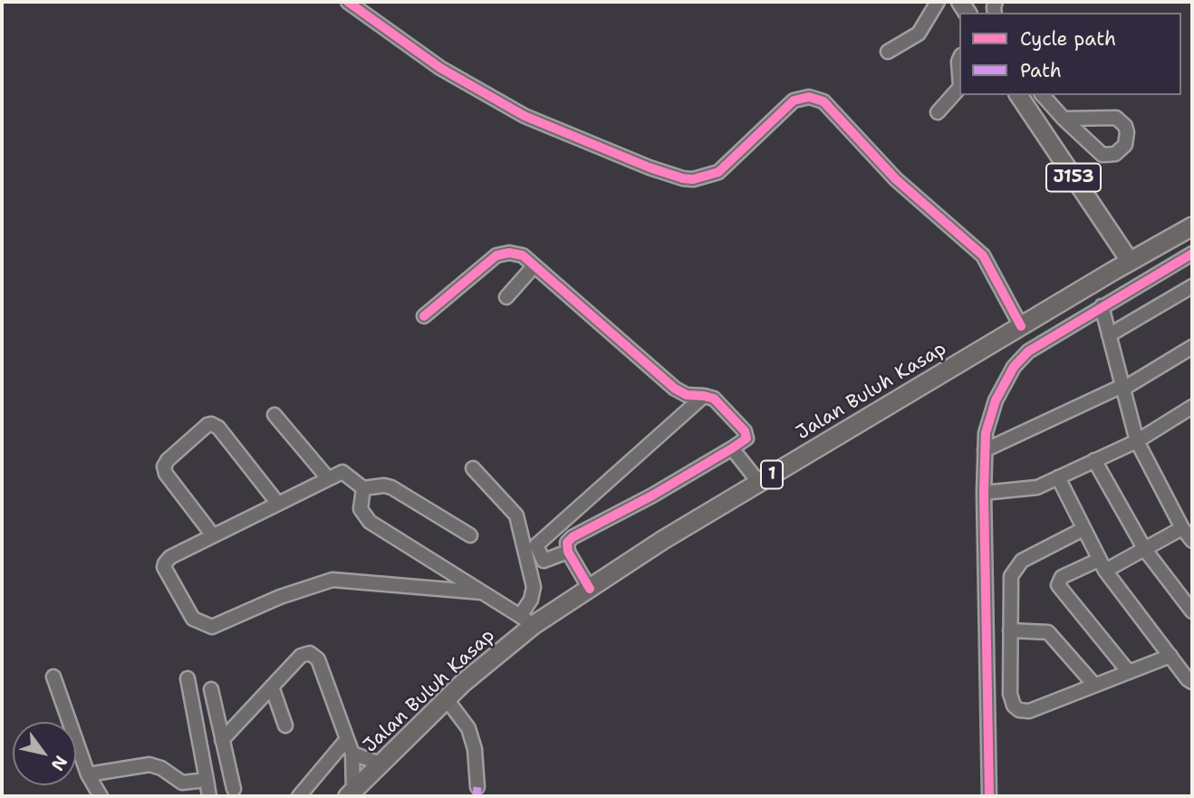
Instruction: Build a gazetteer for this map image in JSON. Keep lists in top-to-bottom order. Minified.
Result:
{"streets":{"highway":["Jalan Buluh Kasap","1"],"main road":["J153"]},"crossings":[["J153","Jalan Buluh Kasap"]],"legend":["Cycle path","Path"],"north":"bottom right"}
